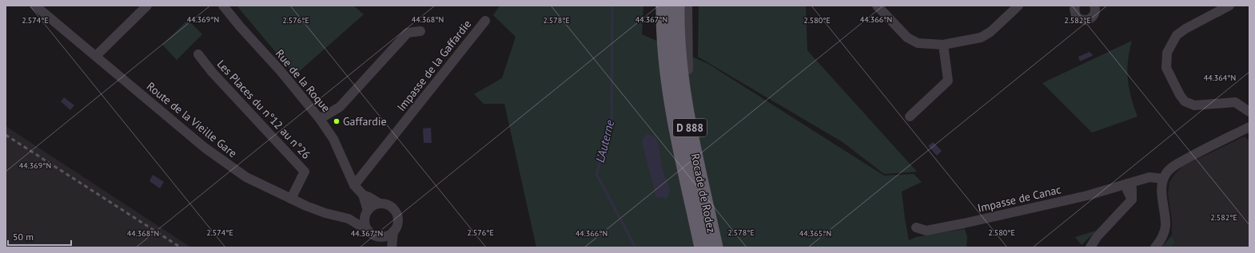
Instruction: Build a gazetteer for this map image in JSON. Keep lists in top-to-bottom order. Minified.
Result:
{"streets":{"highway":["D 888","Rocade de Rodez"],"street":["Impasse de la Gaffardie","Rue de la Roque","Les Places du n°12 au n°26","Route de la Vieille Gare","Impasse de Canac"]},"crossings":[["Impasse de la Gaffardie","Rue de la Roque"],["Rue de la Roque","Route de la Vieille Gare"],["Les Places du n°12 au n°26","Route de la Vieille Gare"]],"water":["L'Auterne"],"places":["Gaffardie"],"scale_bar":"50 m","coordinates":["44.369°N","44.368°N","44.367°N","44.366°N","2.582°E","2.574°E","2.576°E","2.578°E","2.580°E","44.364°N","44.365°N"]}
